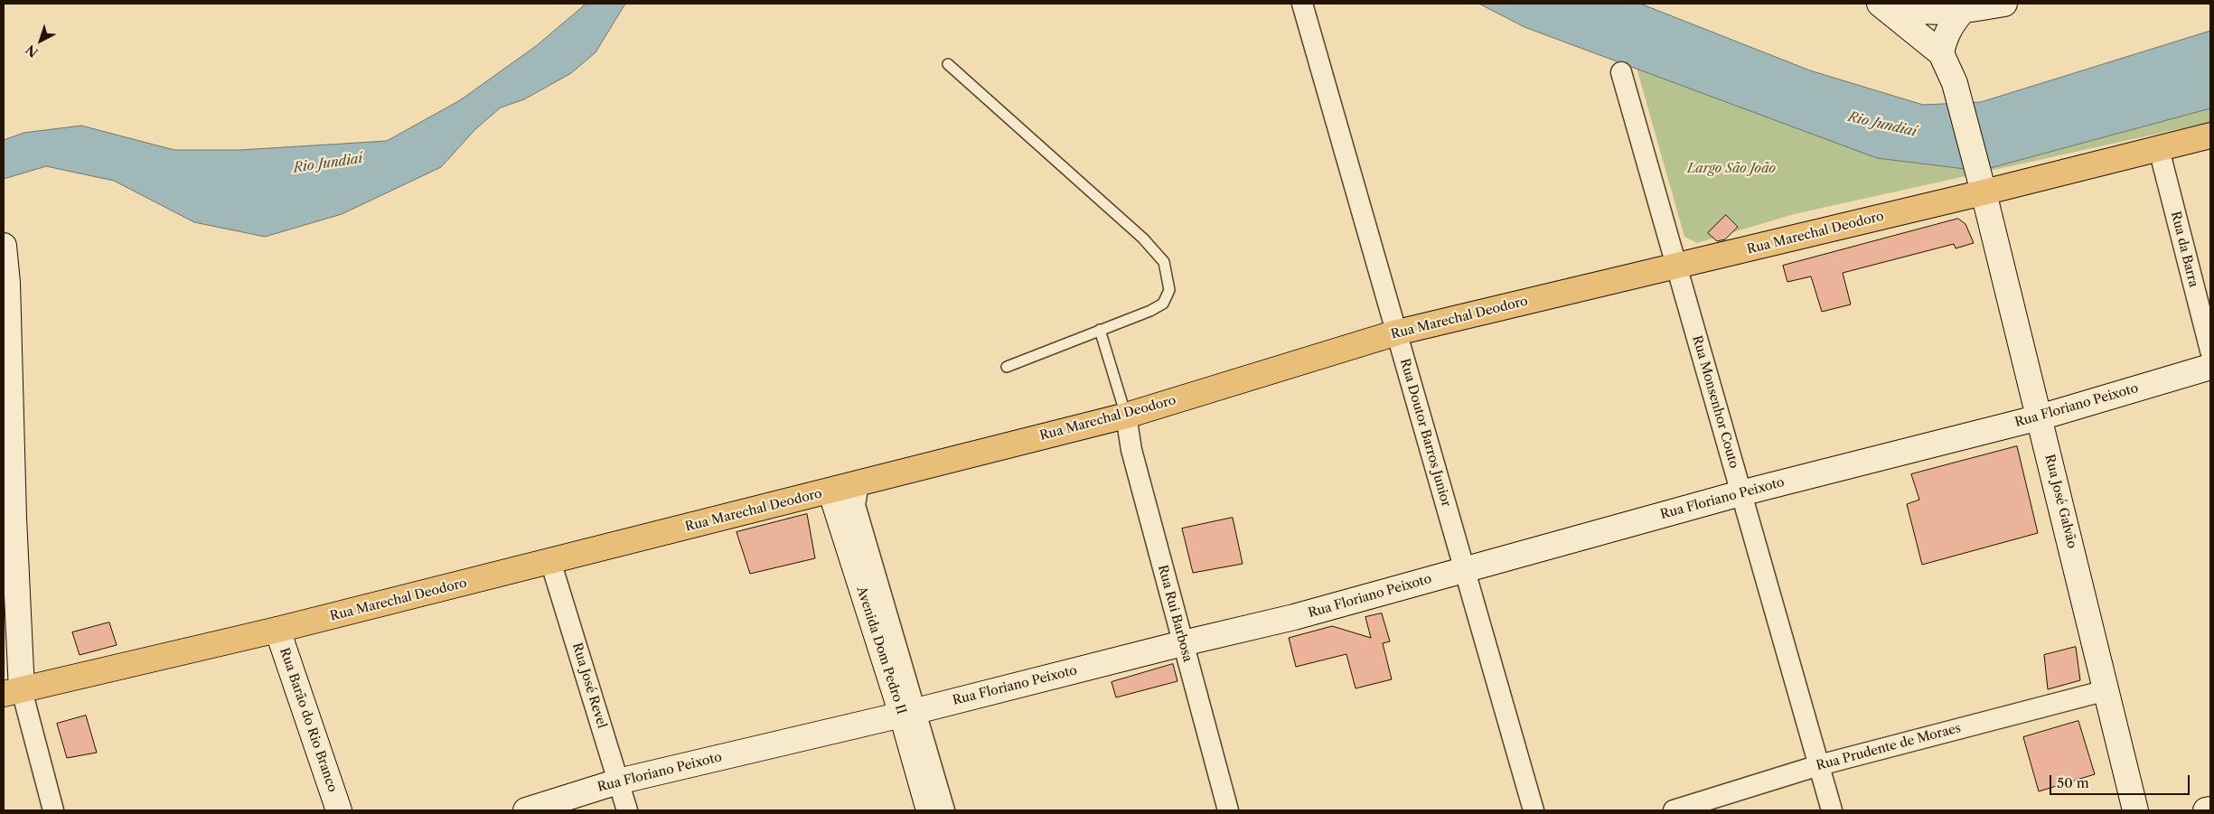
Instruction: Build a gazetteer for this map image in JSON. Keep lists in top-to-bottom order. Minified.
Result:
{"streets":{"main road":["Rua Marechal Deodoro","Rua Floriano Peixoto","Rua José Galvão","Avenida Dom Pedro II","Rua Barão do Rio Branco"],"street":["Rua da Barra","Rua Monsenhor Couto","Rua Doutor Barros Junior","Rua Rui Barbosa","Rua José Revel","Rua Prudente de Moraes"]},"crossings":[["Rua Marechal Deodoro","Rua da Barra"],["Rua Marechal Deodoro","Rua Monsenhor Couto"],["Rua Marechal Deodoro","Rua Doutor Barros Junior"],["Rua Marechal Deodoro","Rua José Galvão"],["Rua Marechal Deodoro","Rua Rui Barbosa"],["Rua Marechal Deodoro","Avenida Dom Pedro II"],["Rua Marechal Deodoro","Rua José Revel"],["Rua Marechal Deodoro","Rua Barão do Rio Branco"],["Rua Monsenhor Couto","Rua Floriano Peixoto"],["Rua Monsenhor Couto","Rua Prudente de Moraes"],["Rua Floriano Peixoto","Rua Doutor Barros Junior"],["Rua Floriano Peixoto","Rua José Galvão"],["Rua Floriano Peixoto","Rua Rui Barbosa"],["Rua Floriano Peixoto","Avenida Dom Pedro II"],["Rua Floriano Peixoto","Rua José Revel"],["Rua José Galvão","Rua Prudente de Moraes"]],"water":["Rio Jundiaí"],"parks":["Largo São João"],"scale_bar":"50 m","north":"bottom left"}
